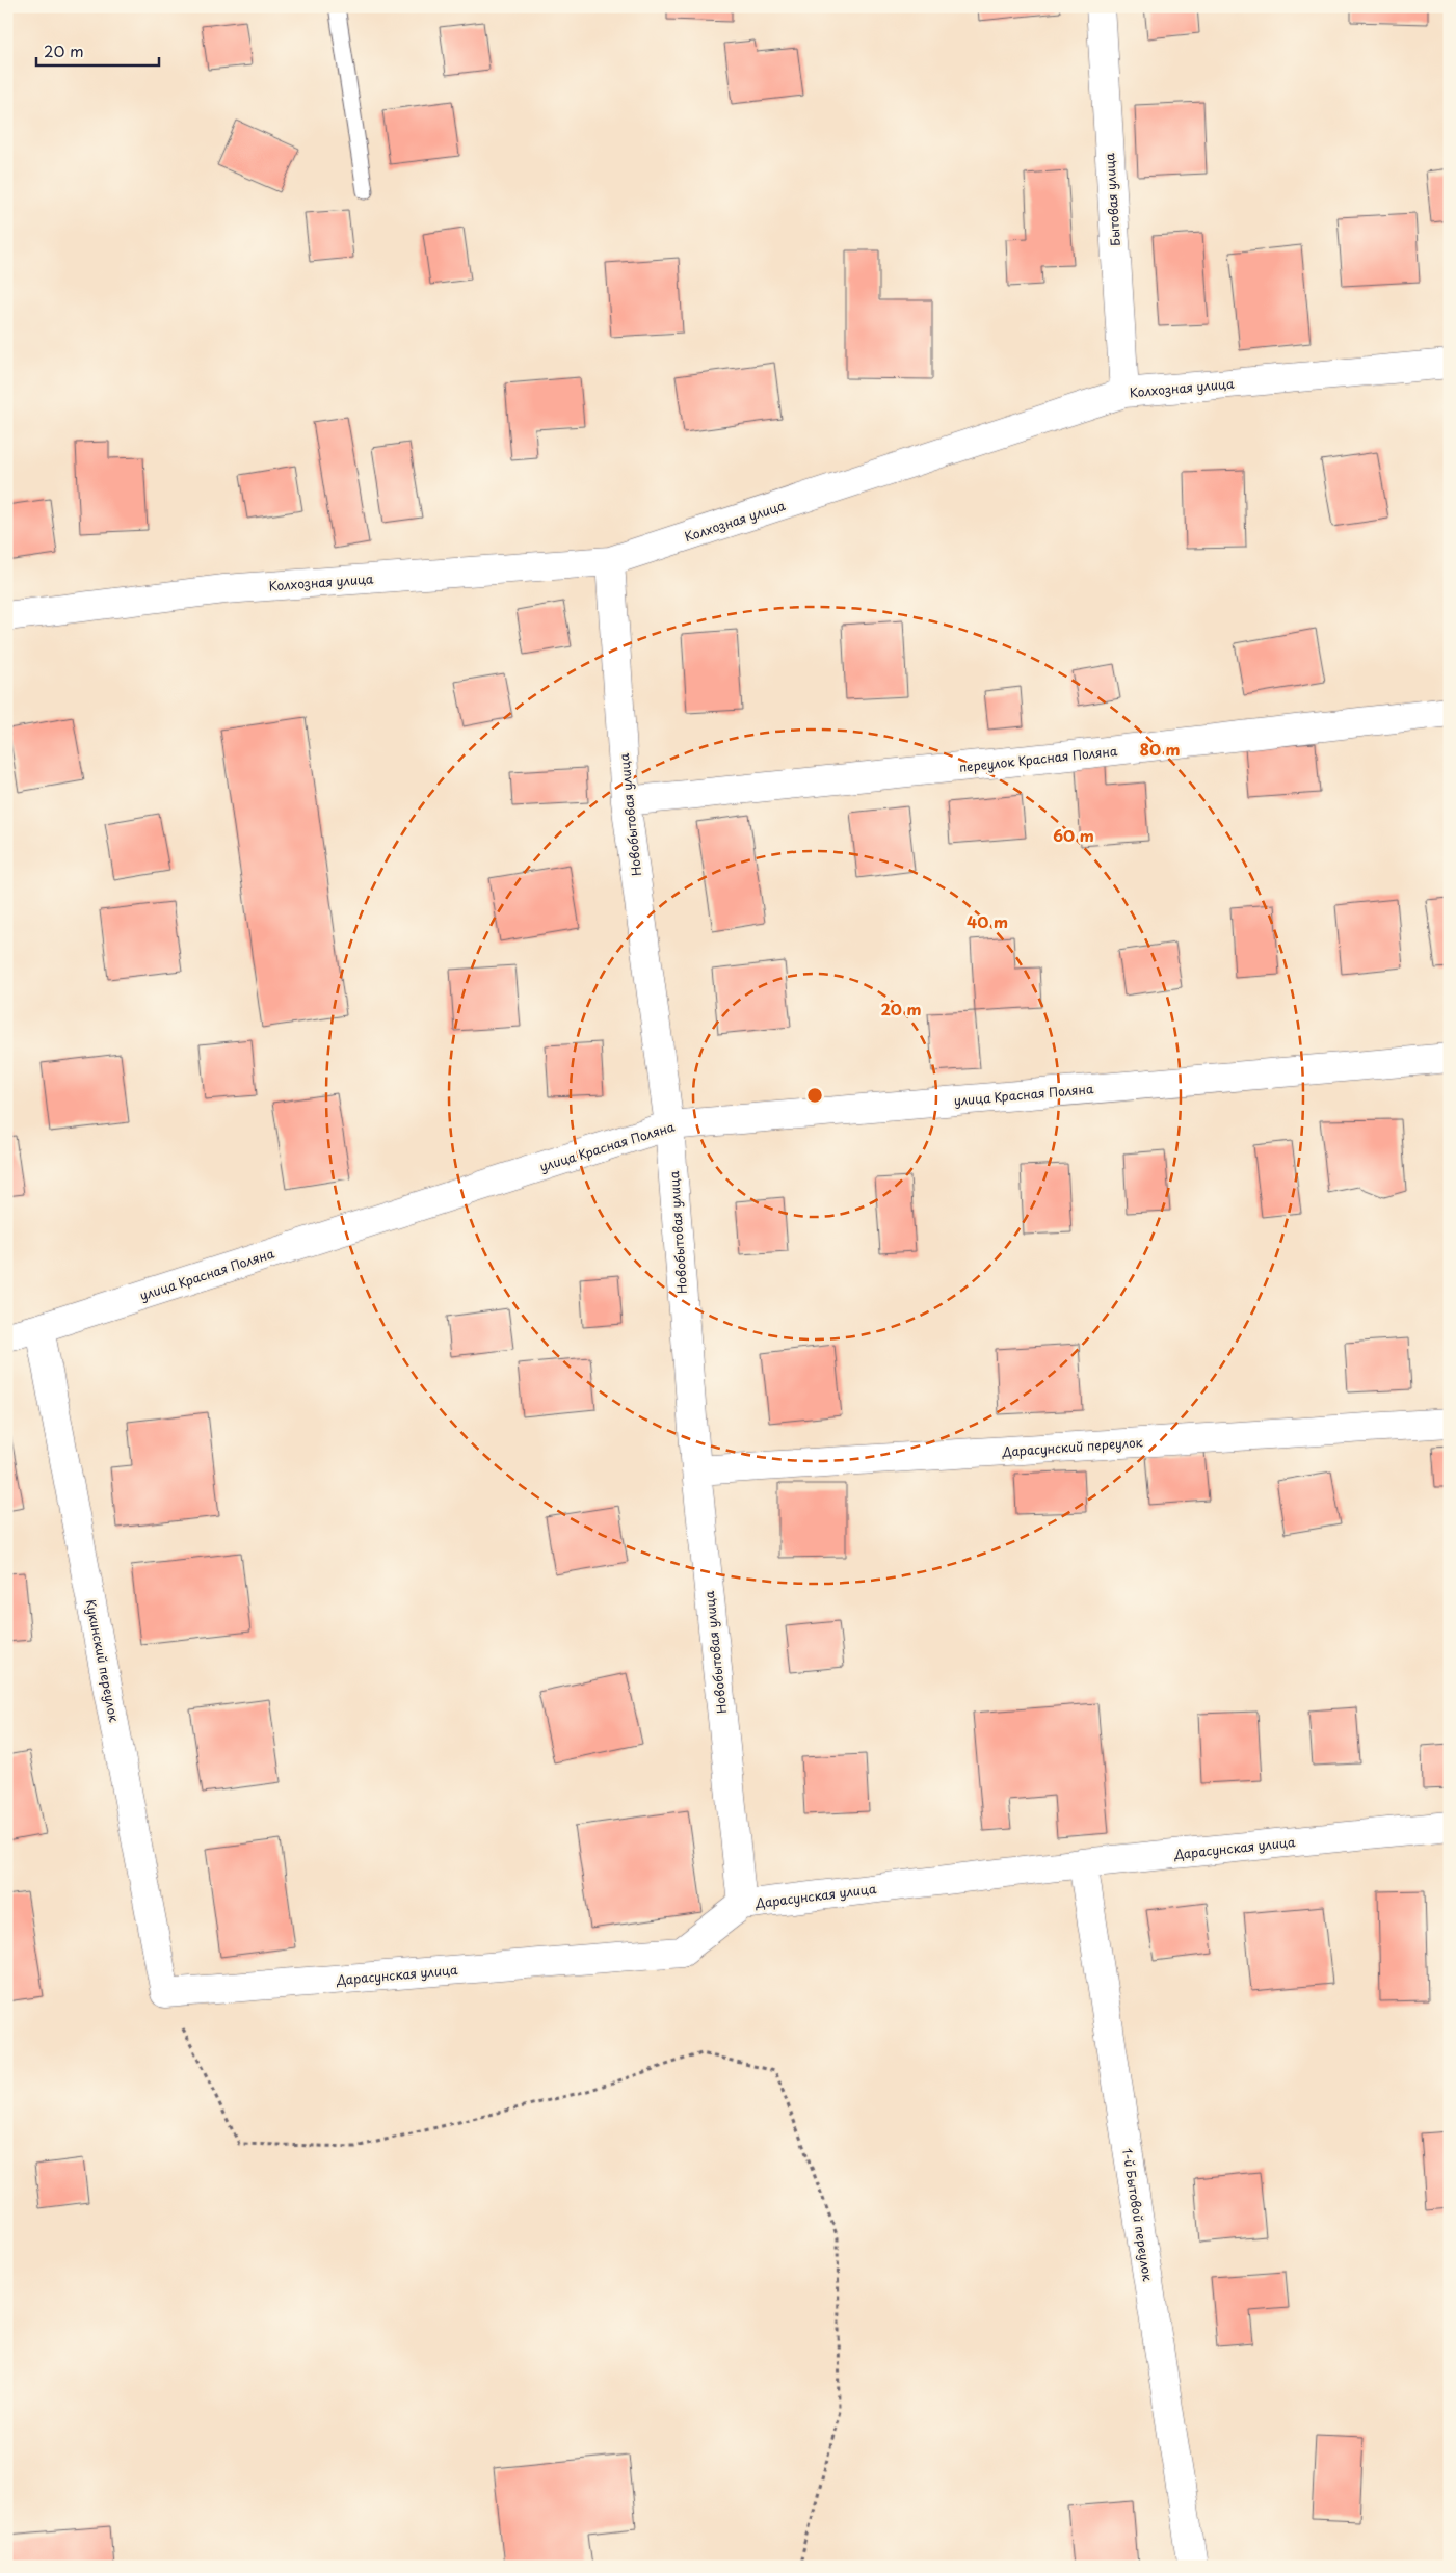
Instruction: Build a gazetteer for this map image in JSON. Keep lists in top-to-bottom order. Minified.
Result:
{"streets":{"street":["Бытовая улица","Колхозная улица","переулок Красная Поляна","Новобытовая улица","улица Красная Поляна","Дарасунский переулок","Кукинский переулок","Дарасунская улица","1-й Бытовой переулок"]},"crossings":[["Бытовая улица","Колхозная улица"],["Колхозная улица","Новобытовая улица"],["переулок Красная Поляна","Новобытовая улица"],["Новобытовая улица","улица Красная Поляна"],["Новобытовая улица","Дарасунский переулок"],["Новобытовая улица","Дарасунская улица"],["улица Красная Поляна","Кукинский переулок"],["Кукинский переулок","Дарасунская улица"],["Дарасунская улица","1-й Бытовой переулок"]],"scale_bar":"20 m","rings":["80 m","60 m","40 m","20 m"]}
